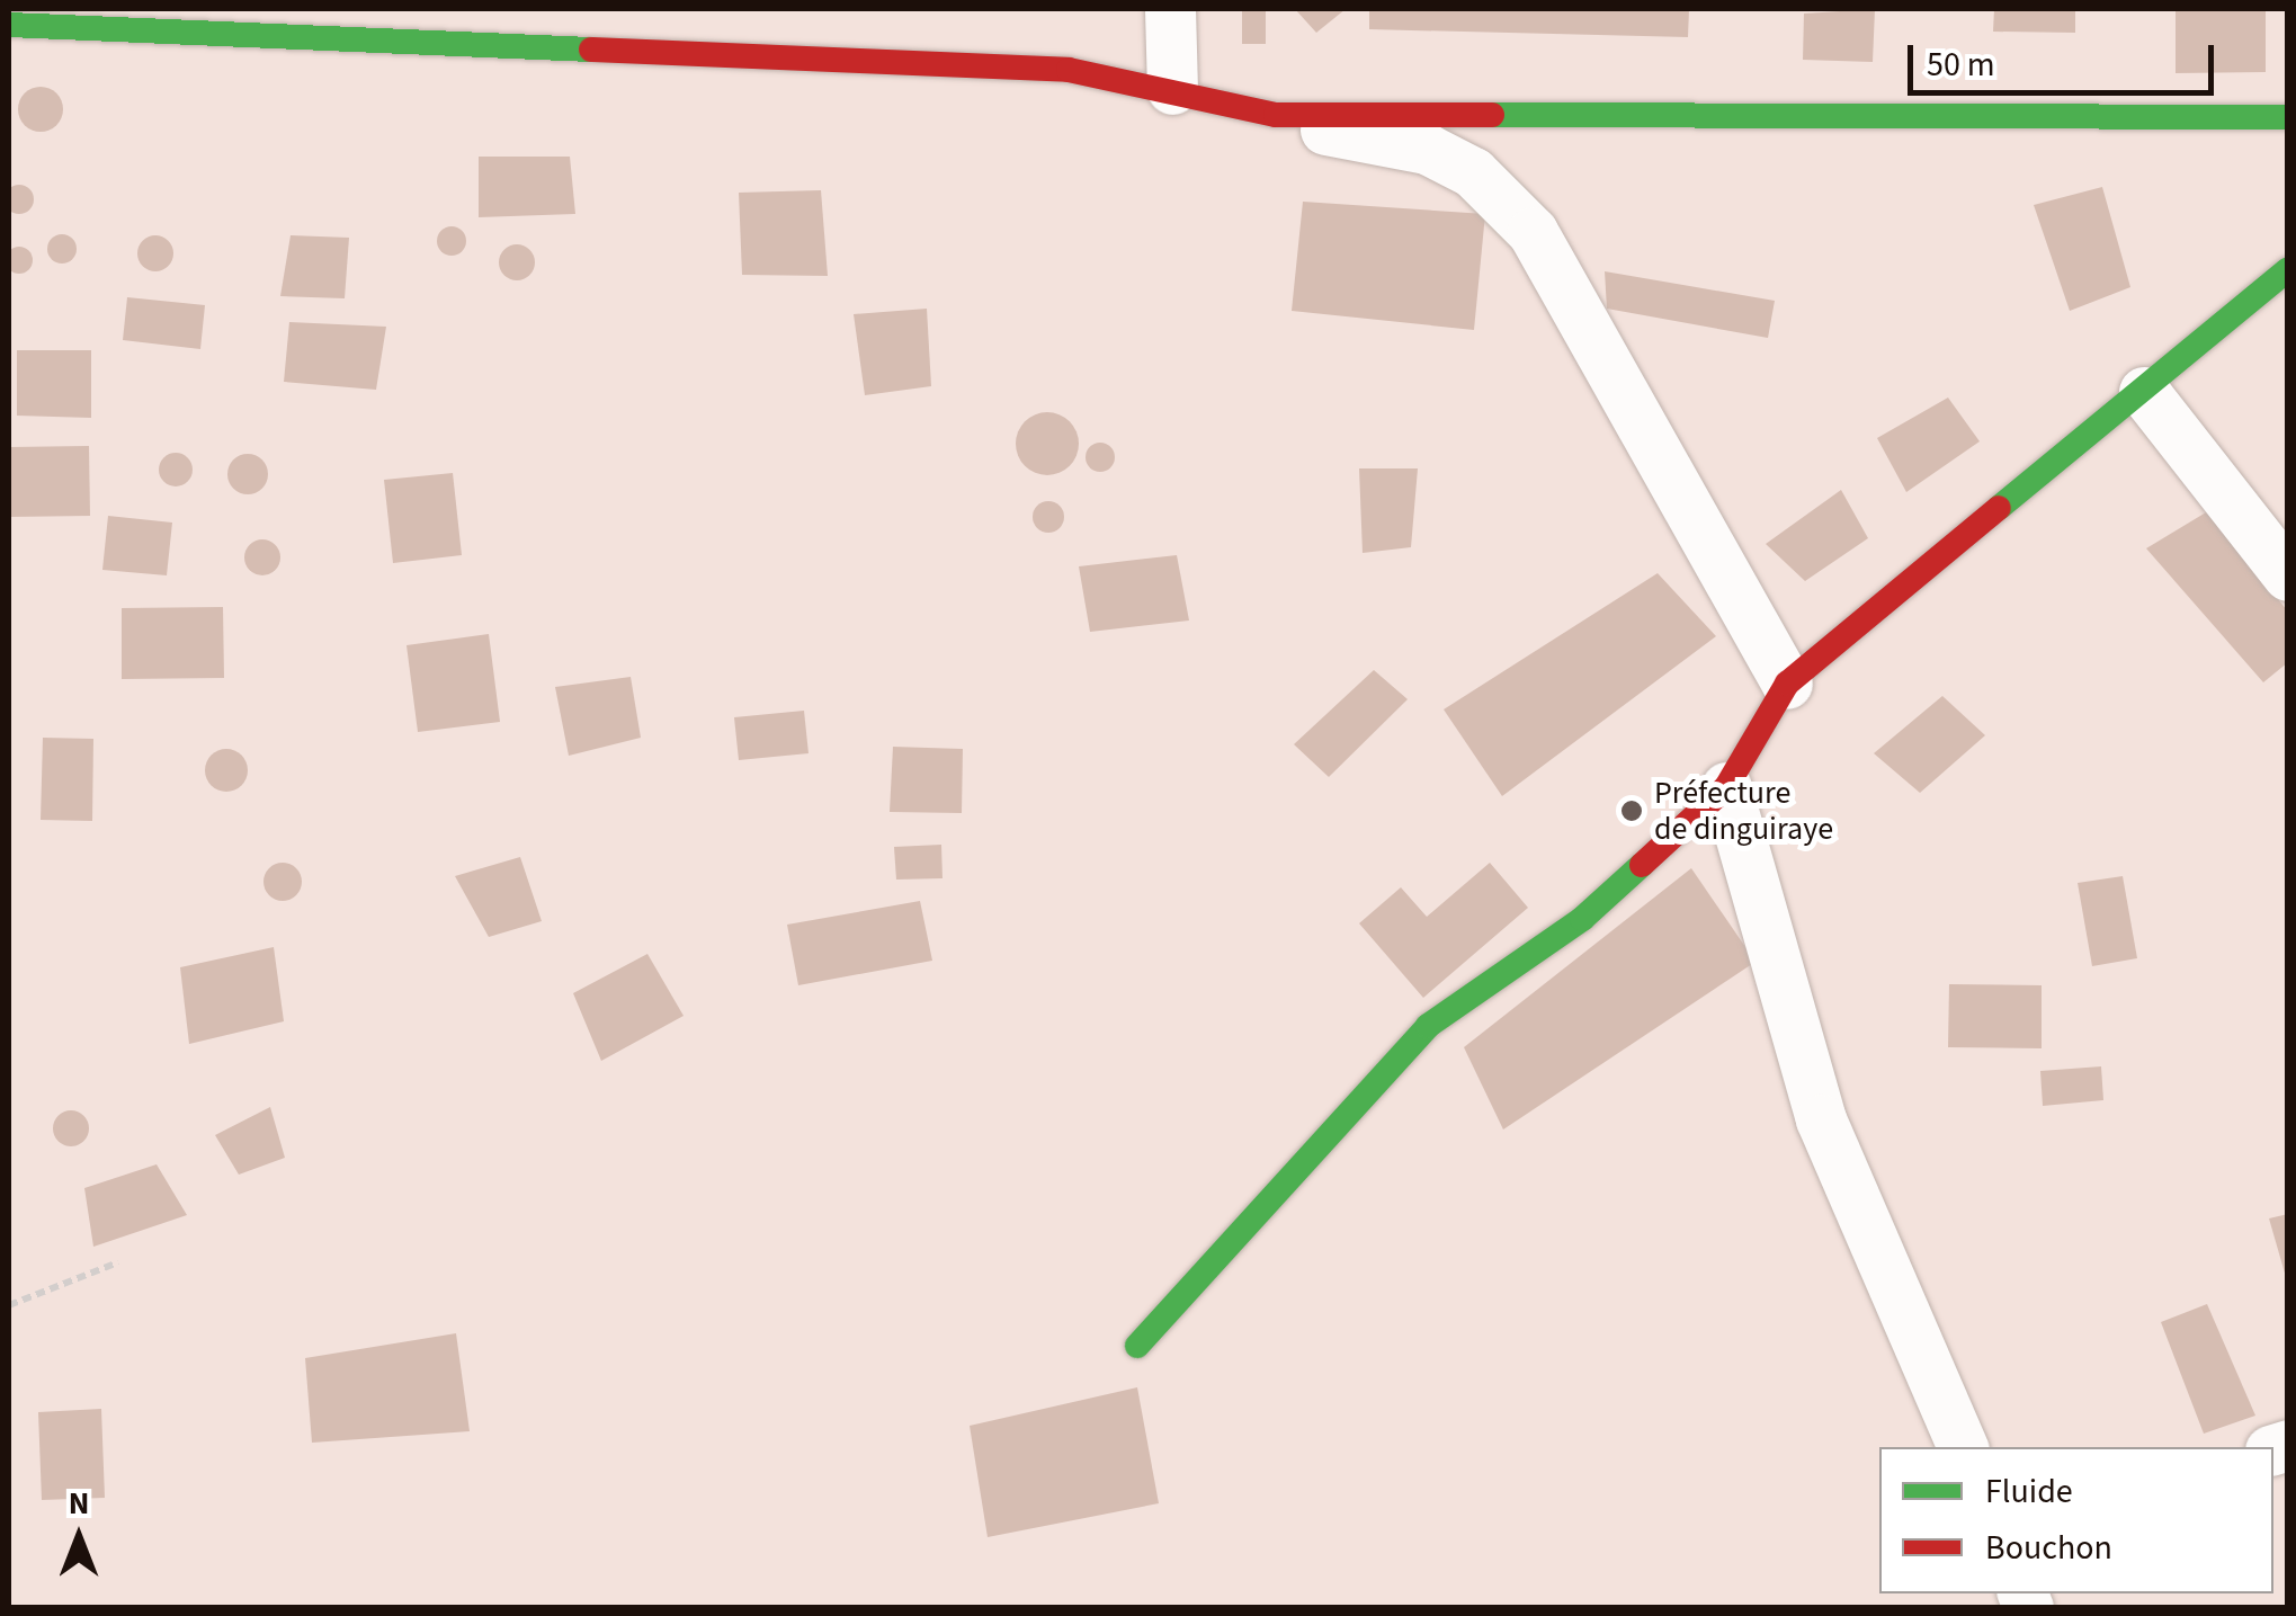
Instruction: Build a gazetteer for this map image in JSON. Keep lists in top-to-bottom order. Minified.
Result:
{"places":["Préfecture de dinguiraye"],"legend":["Fluide","Bouchon"],"scale_bar":"50 m","north":"top"}
